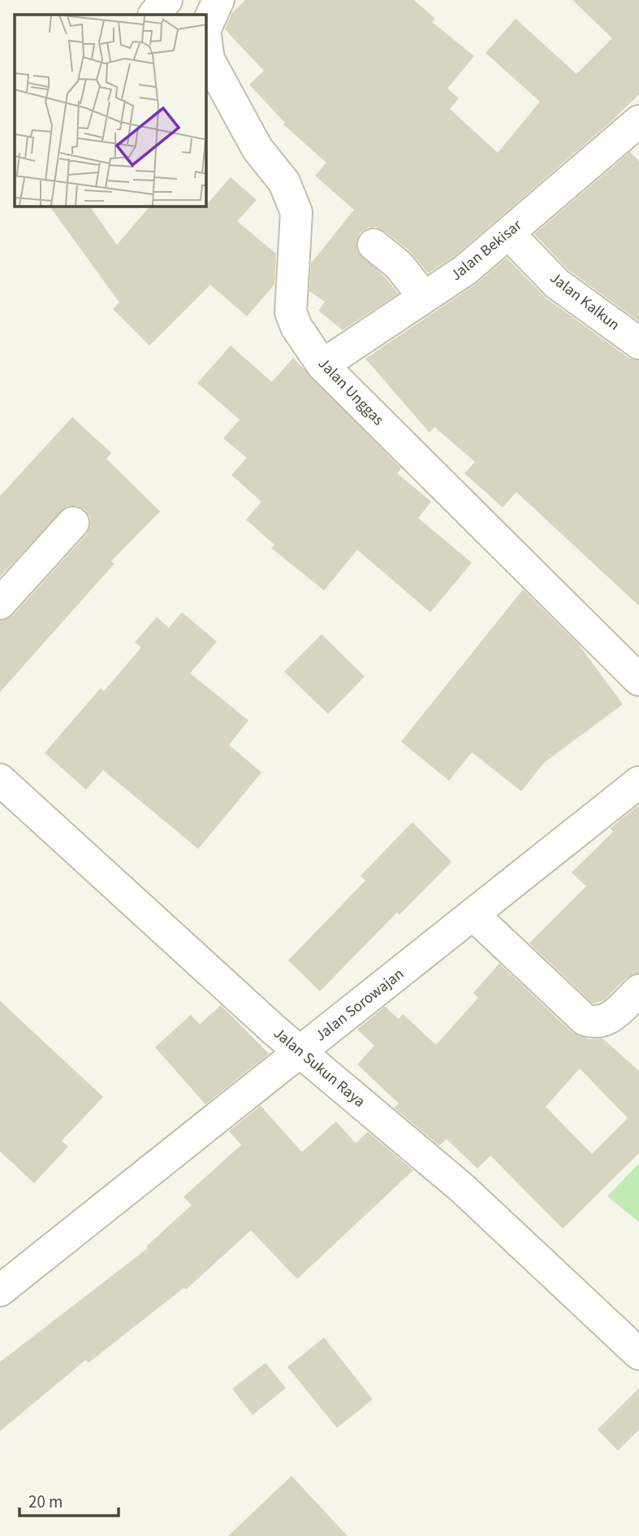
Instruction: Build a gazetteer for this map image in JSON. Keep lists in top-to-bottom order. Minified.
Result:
{"streets":{"street":["Jalan Bekisar","Jalan Kalkun","Jalan Unggas","Jalan Sorowajan","Jalan Sukun Raya"]},"crossings":[["Jalan Bekisar","Jalan Kalkun"],["Jalan Bekisar","Jalan Unggas"],["Jalan Sorowajan","Jalan Sukun Raya"]],"scale_bar":"20 m"}
